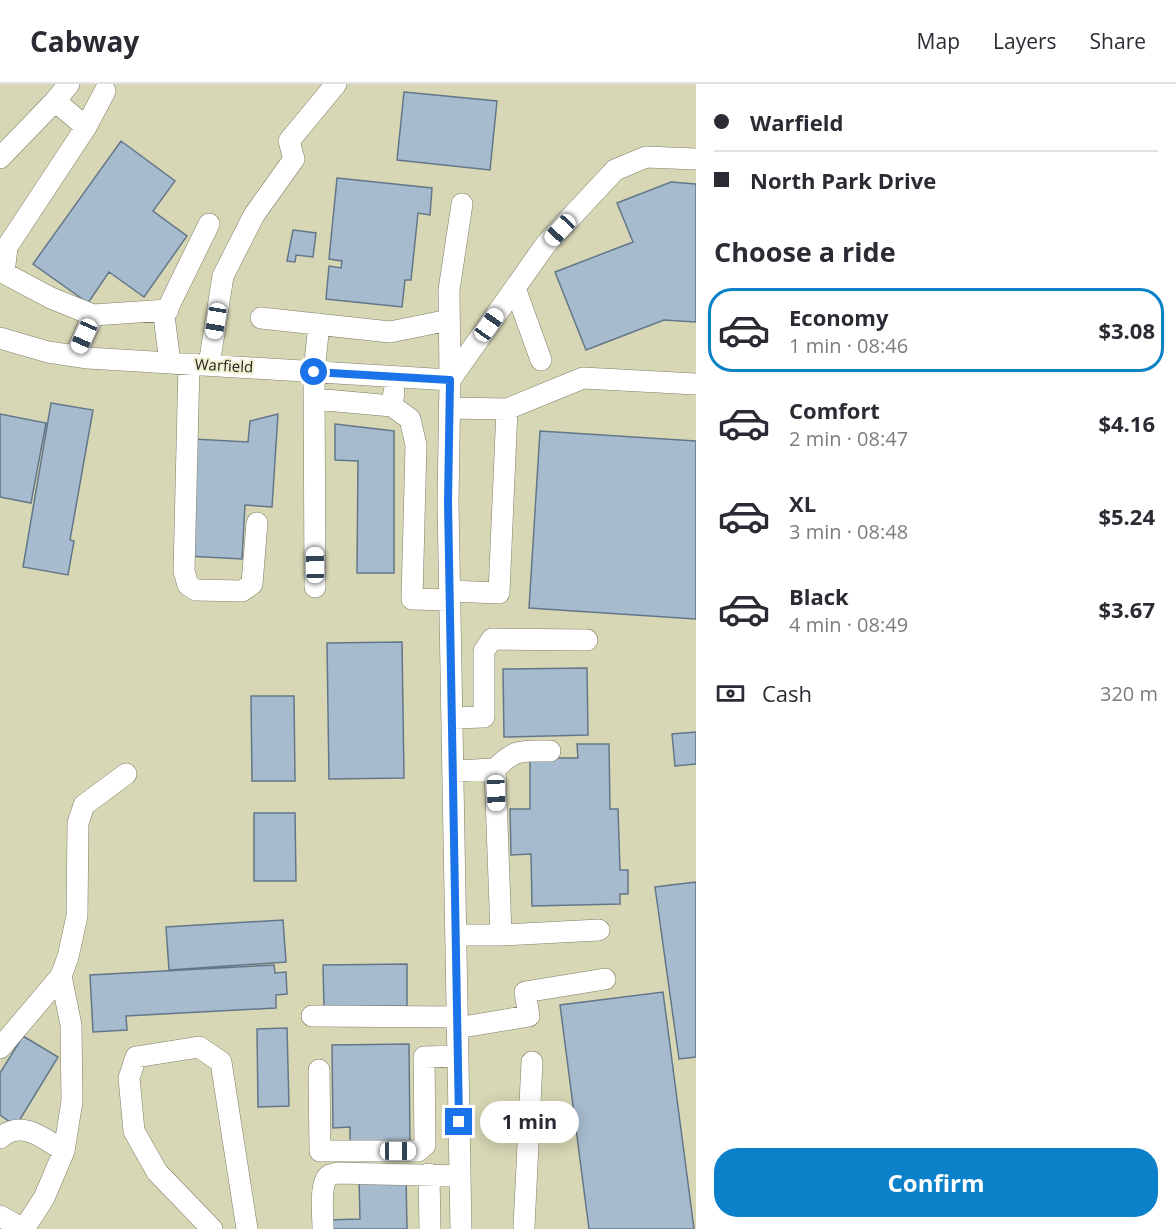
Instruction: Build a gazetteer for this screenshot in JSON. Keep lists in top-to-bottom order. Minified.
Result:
{"streets":{"street":["Warfield"]},"page":{"header":"Cabway","nav":["Map","Layers","Share"],"banner":["Warfield","North Park Drive"],"heading":"Choose a ride","list":[{"name":"Economy","note":"1 min · 08:46","value":"$3.08"},{"name":"Comfort","note":"2 min · 08:47","value":"$4.16"},{"name":"XL","note":"3 min · 08:48","value":"$5.24"},{"name":"Black","note":"4 min · 08:49","value":"$3.67"}],"pay":["Cash","320 m"],"bubble":"1 min","buttons":"Confirm"}}
